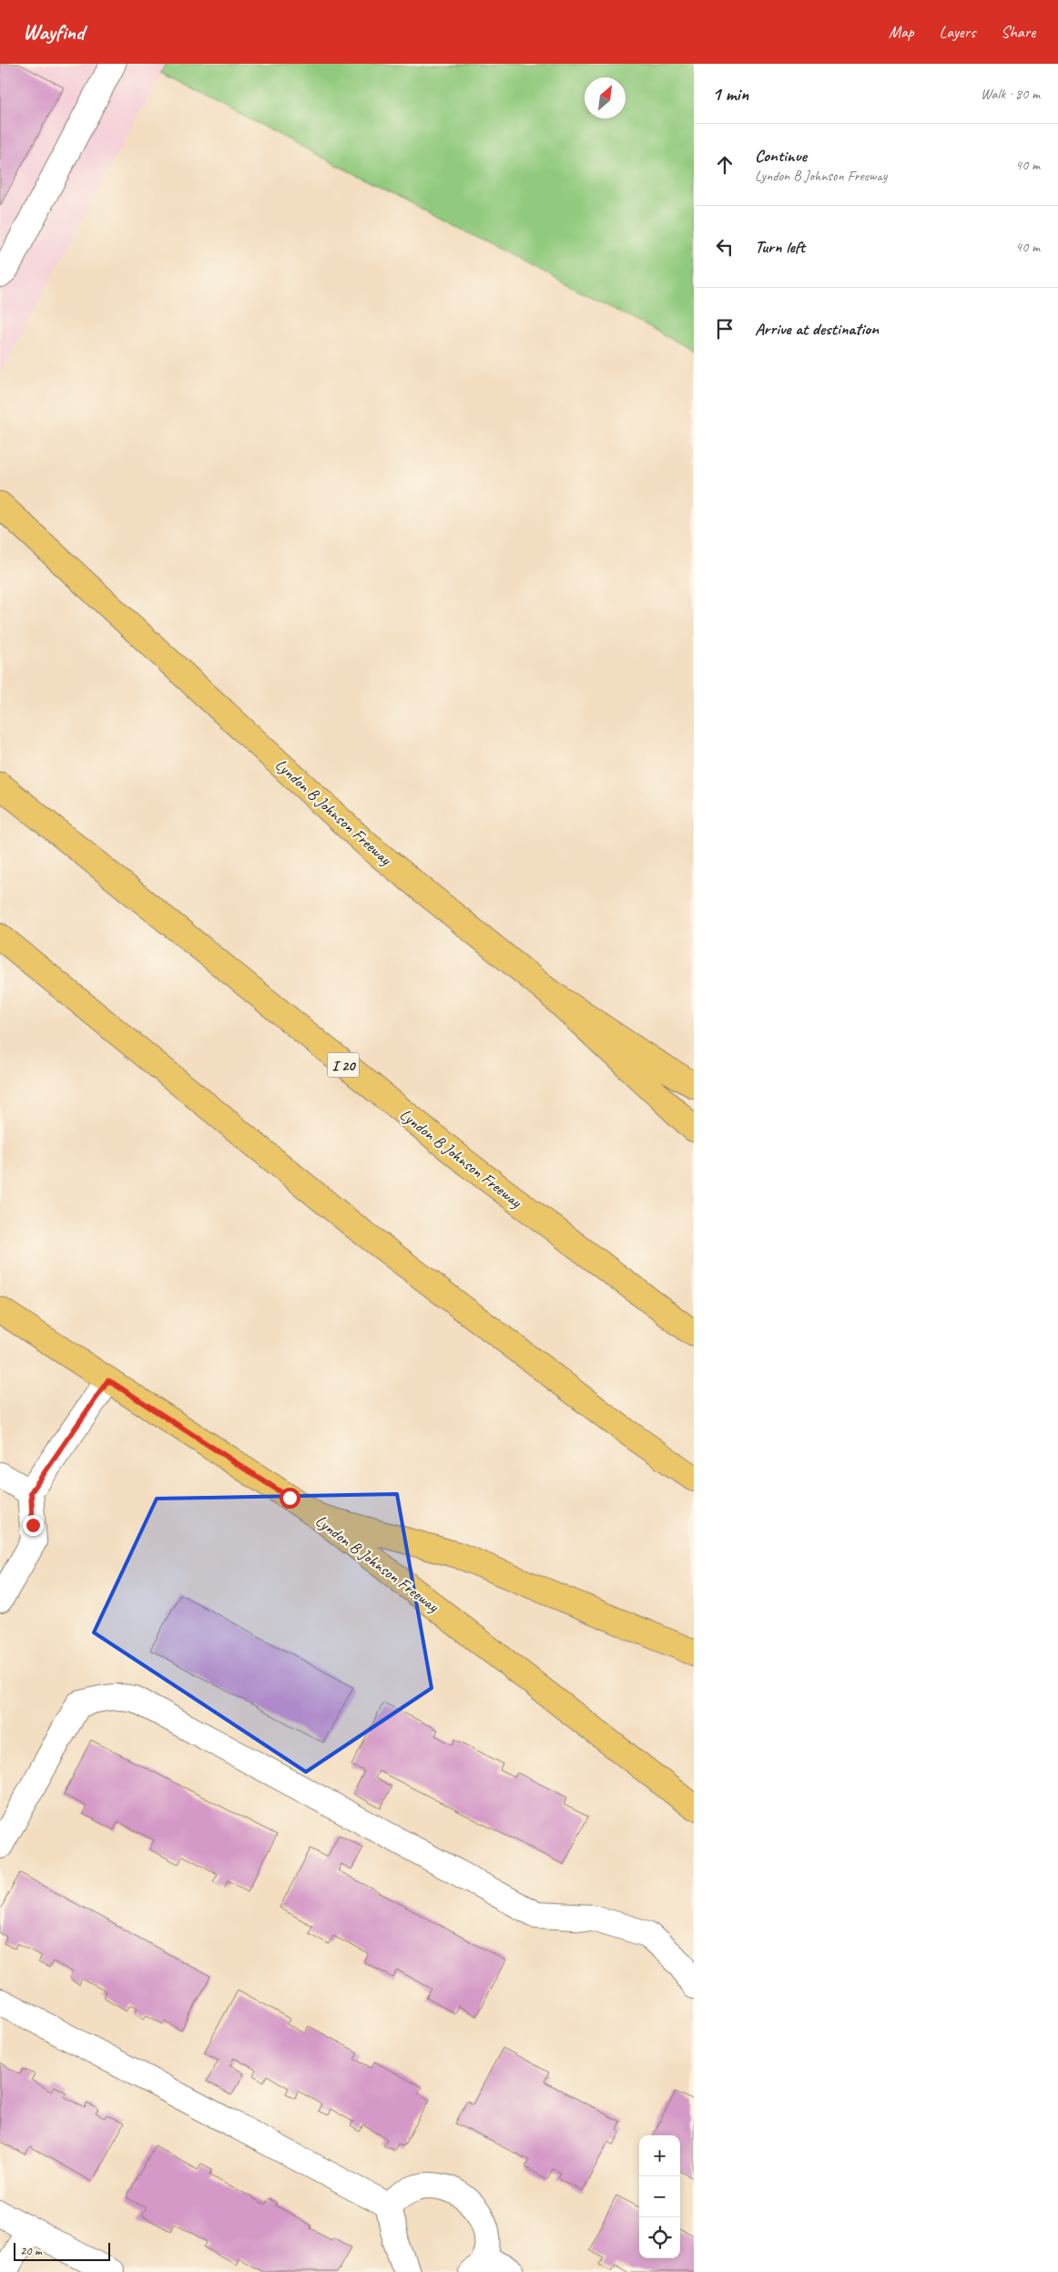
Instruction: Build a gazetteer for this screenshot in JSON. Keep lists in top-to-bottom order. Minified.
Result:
{"streets":{"main road":["Lyndon B Johnson Freeway","I 20"]},"scale_bar":"20 m","north":"top right","page":{"header":"Wayfind","nav":["Map","Layers","Share"],"heading":["1 min","Walk · 80 m"],"list":[["Continue","Lyndon B Johnson Freeway","40 m"],["Turn left","40 m"],"Arrive at destination"],"map_buttons":["+","−"],"scale":"20 m"}}
